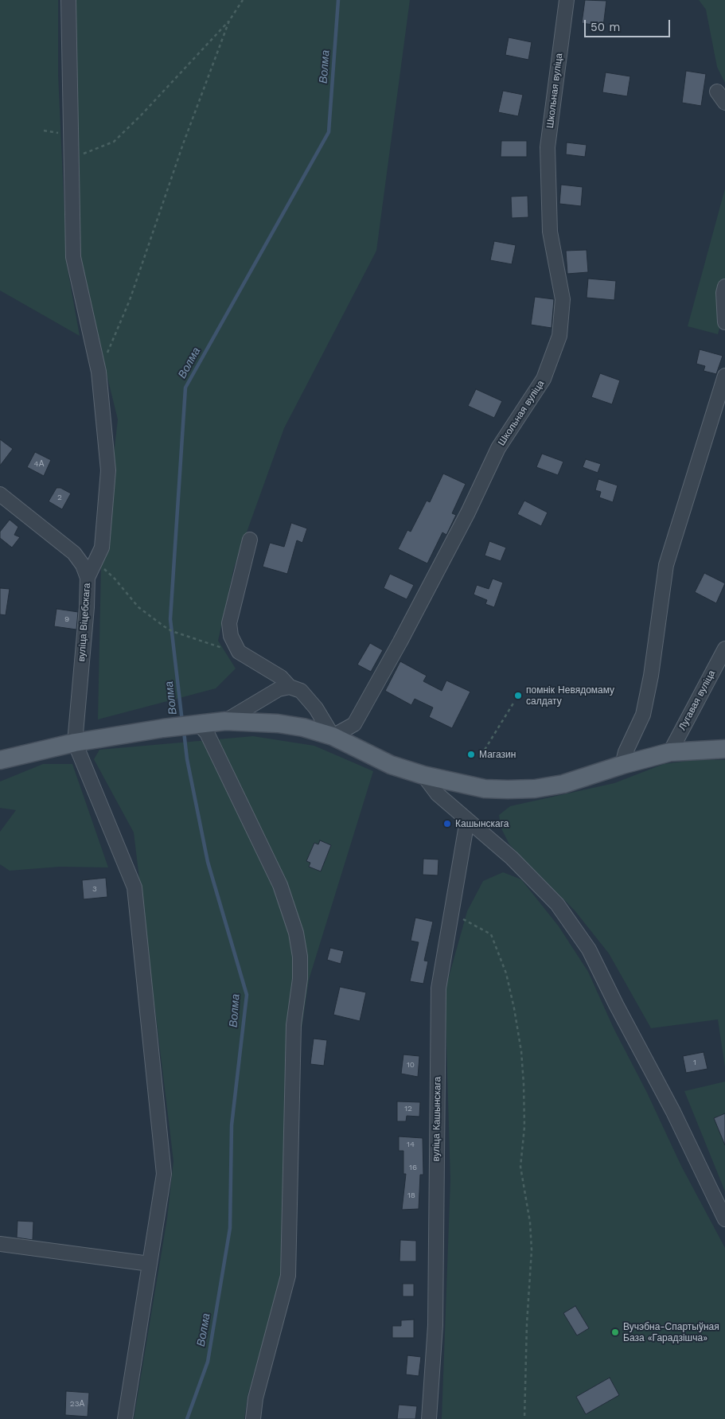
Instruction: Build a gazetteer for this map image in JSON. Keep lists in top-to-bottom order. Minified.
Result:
{"streets":{"street":["Школьная вуліца","вуліца Віцебскага","Лугавая вуліца","вуліца Кашынскага"]},"water":["Волма"],"places":["помнік Невядомаму салдату","Магазин","Кашынскага","Вучэбна-Спартыўная База «Гарадзішча»"],"house_numbers":["4А","2","9","3","1","10","12","14","16","18","23А"],"scale_bar":"50 m"}
